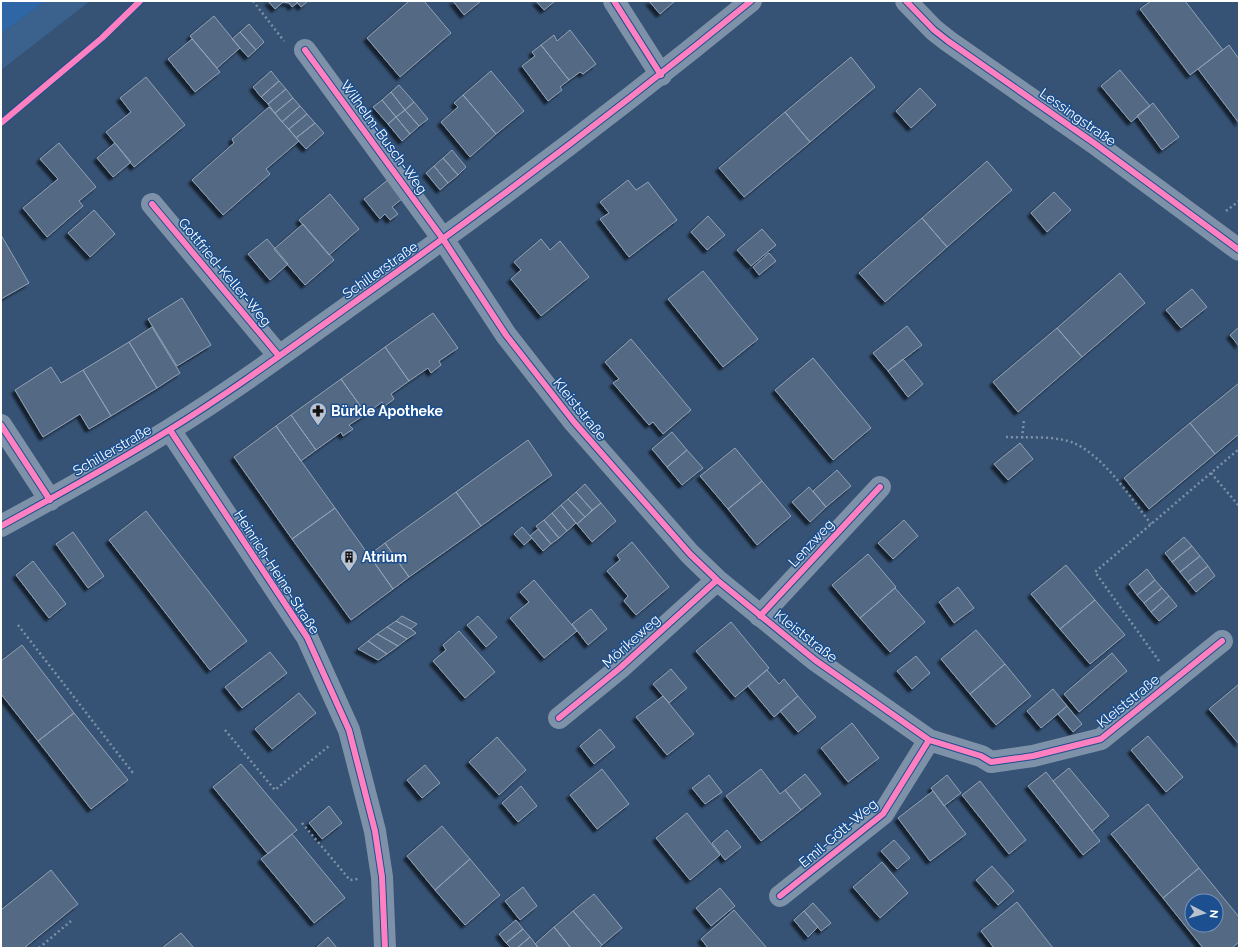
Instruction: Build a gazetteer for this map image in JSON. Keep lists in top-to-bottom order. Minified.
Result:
{"streets":{"street":["Lessingstraße","Wilhelm-Busch-Weg","Schillerstraße","Gottfried-Keller-Weg","Kleiststraße","Lenzweg","Heinrich-Heine-Straße","Mörikeweg","Emil-Gött-Weg"]},"crossings":[["Wilhelm-Busch-Weg","Schillerstraße"],["Wilhelm-Busch-Weg","Kleiststraße"],["Schillerstraße","Gottfried-Keller-Weg"],["Schillerstraße","Kleiststraße"],["Schillerstraße","Heinrich-Heine-Straße"],["Kleiststraße","Lenzweg"],["Kleiststraße","Mörikeweg"],["Kleiststraße","Emil-Gött-Weg"]],"places":{"pharmacy":["Bürkle Apotheke"],"building":["Atrium"]},"north":"right"}
